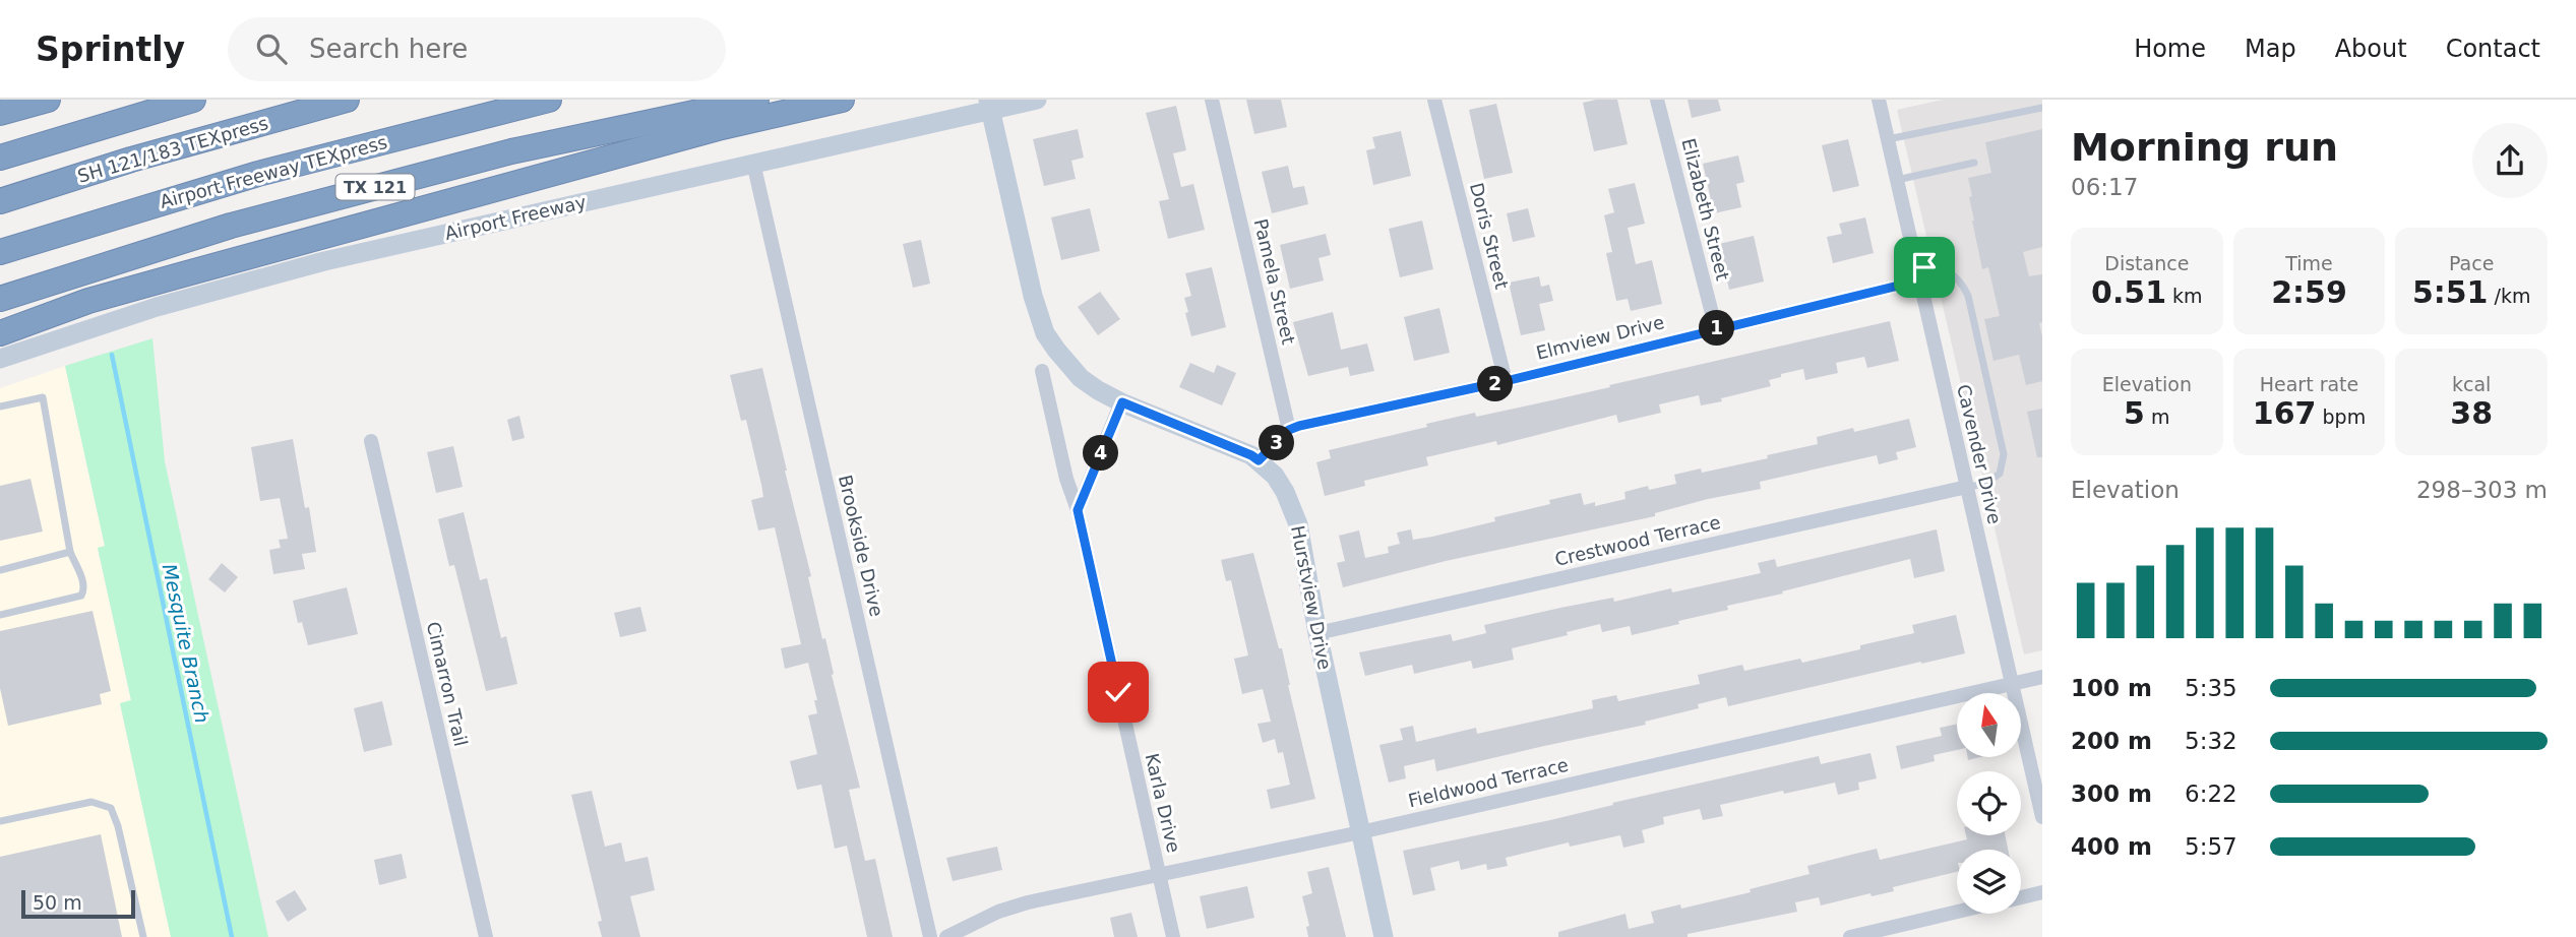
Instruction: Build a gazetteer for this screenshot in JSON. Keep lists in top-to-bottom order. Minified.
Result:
{"streets":{"highway":["SH 121/183 TEXpress","Airport Freeway TEXpress","TX 121"],"main road":["Airport Freeway","Hurstview Drive"],"street":["Elizabeth Street","Doris Street","Pamela Street","Elmview Drive","Cavender Drive","Crestwood Terrace","Brookside Drive","Cimarron Trail","Fieldwood Terrace","Karla Drive"]},"crossings":[["Elizabeth Street","Elmview Drive"],["Airport Freeway","Brookside Drive"],["Airport Freeway","Hurstview Drive"],["Doris Street","Elmview Drive"],["Pamela Street","Elmview Drive"],["Elmview Drive","Cavender Drive"],["Cavender Drive","Crestwood Terrace"],["Cavender Drive","Fieldwood Terrace"],["Crestwood Terrace","Hurstview Drive"],["Hurstview Drive","Fieldwood Terrace"],["Fieldwood Terrace","Karla Drive"]],"water":["Mesquite Branch"],"scale_bar":"50 m","north":"top","page":{"header":"Sprintly","search":"Search here","nav":["Home","Map","About","Contact"],"heading":["Morning run","06:17"],"stats":[["Distance","0.51 km"],["Time","2:59"],["Pace","5:51 /km"],["Elevation","5 m"],["Heart rate","167 bpm"],["kcal","38"]],"pins":["1","2","3","4"],"chart":["Elevation","298–303 m"],"list":[{"name":"100 m","note":"5:35"},{"name":"200 m","note":"5:32"},{"name":"300 m","note":"6:22"},{"name":"400 m","note":"5:57"}],"scale":"50 m"}}
